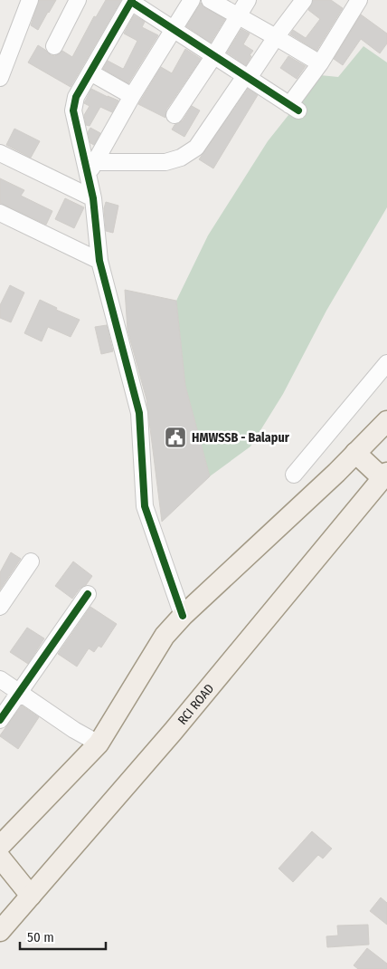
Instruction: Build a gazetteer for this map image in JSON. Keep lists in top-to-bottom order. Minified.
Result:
{"streets":{"main road":["RCI ROAD"]},"places":{"public building":["HMWSSB - Balapur"]},"scale_bar":"50 m"}
